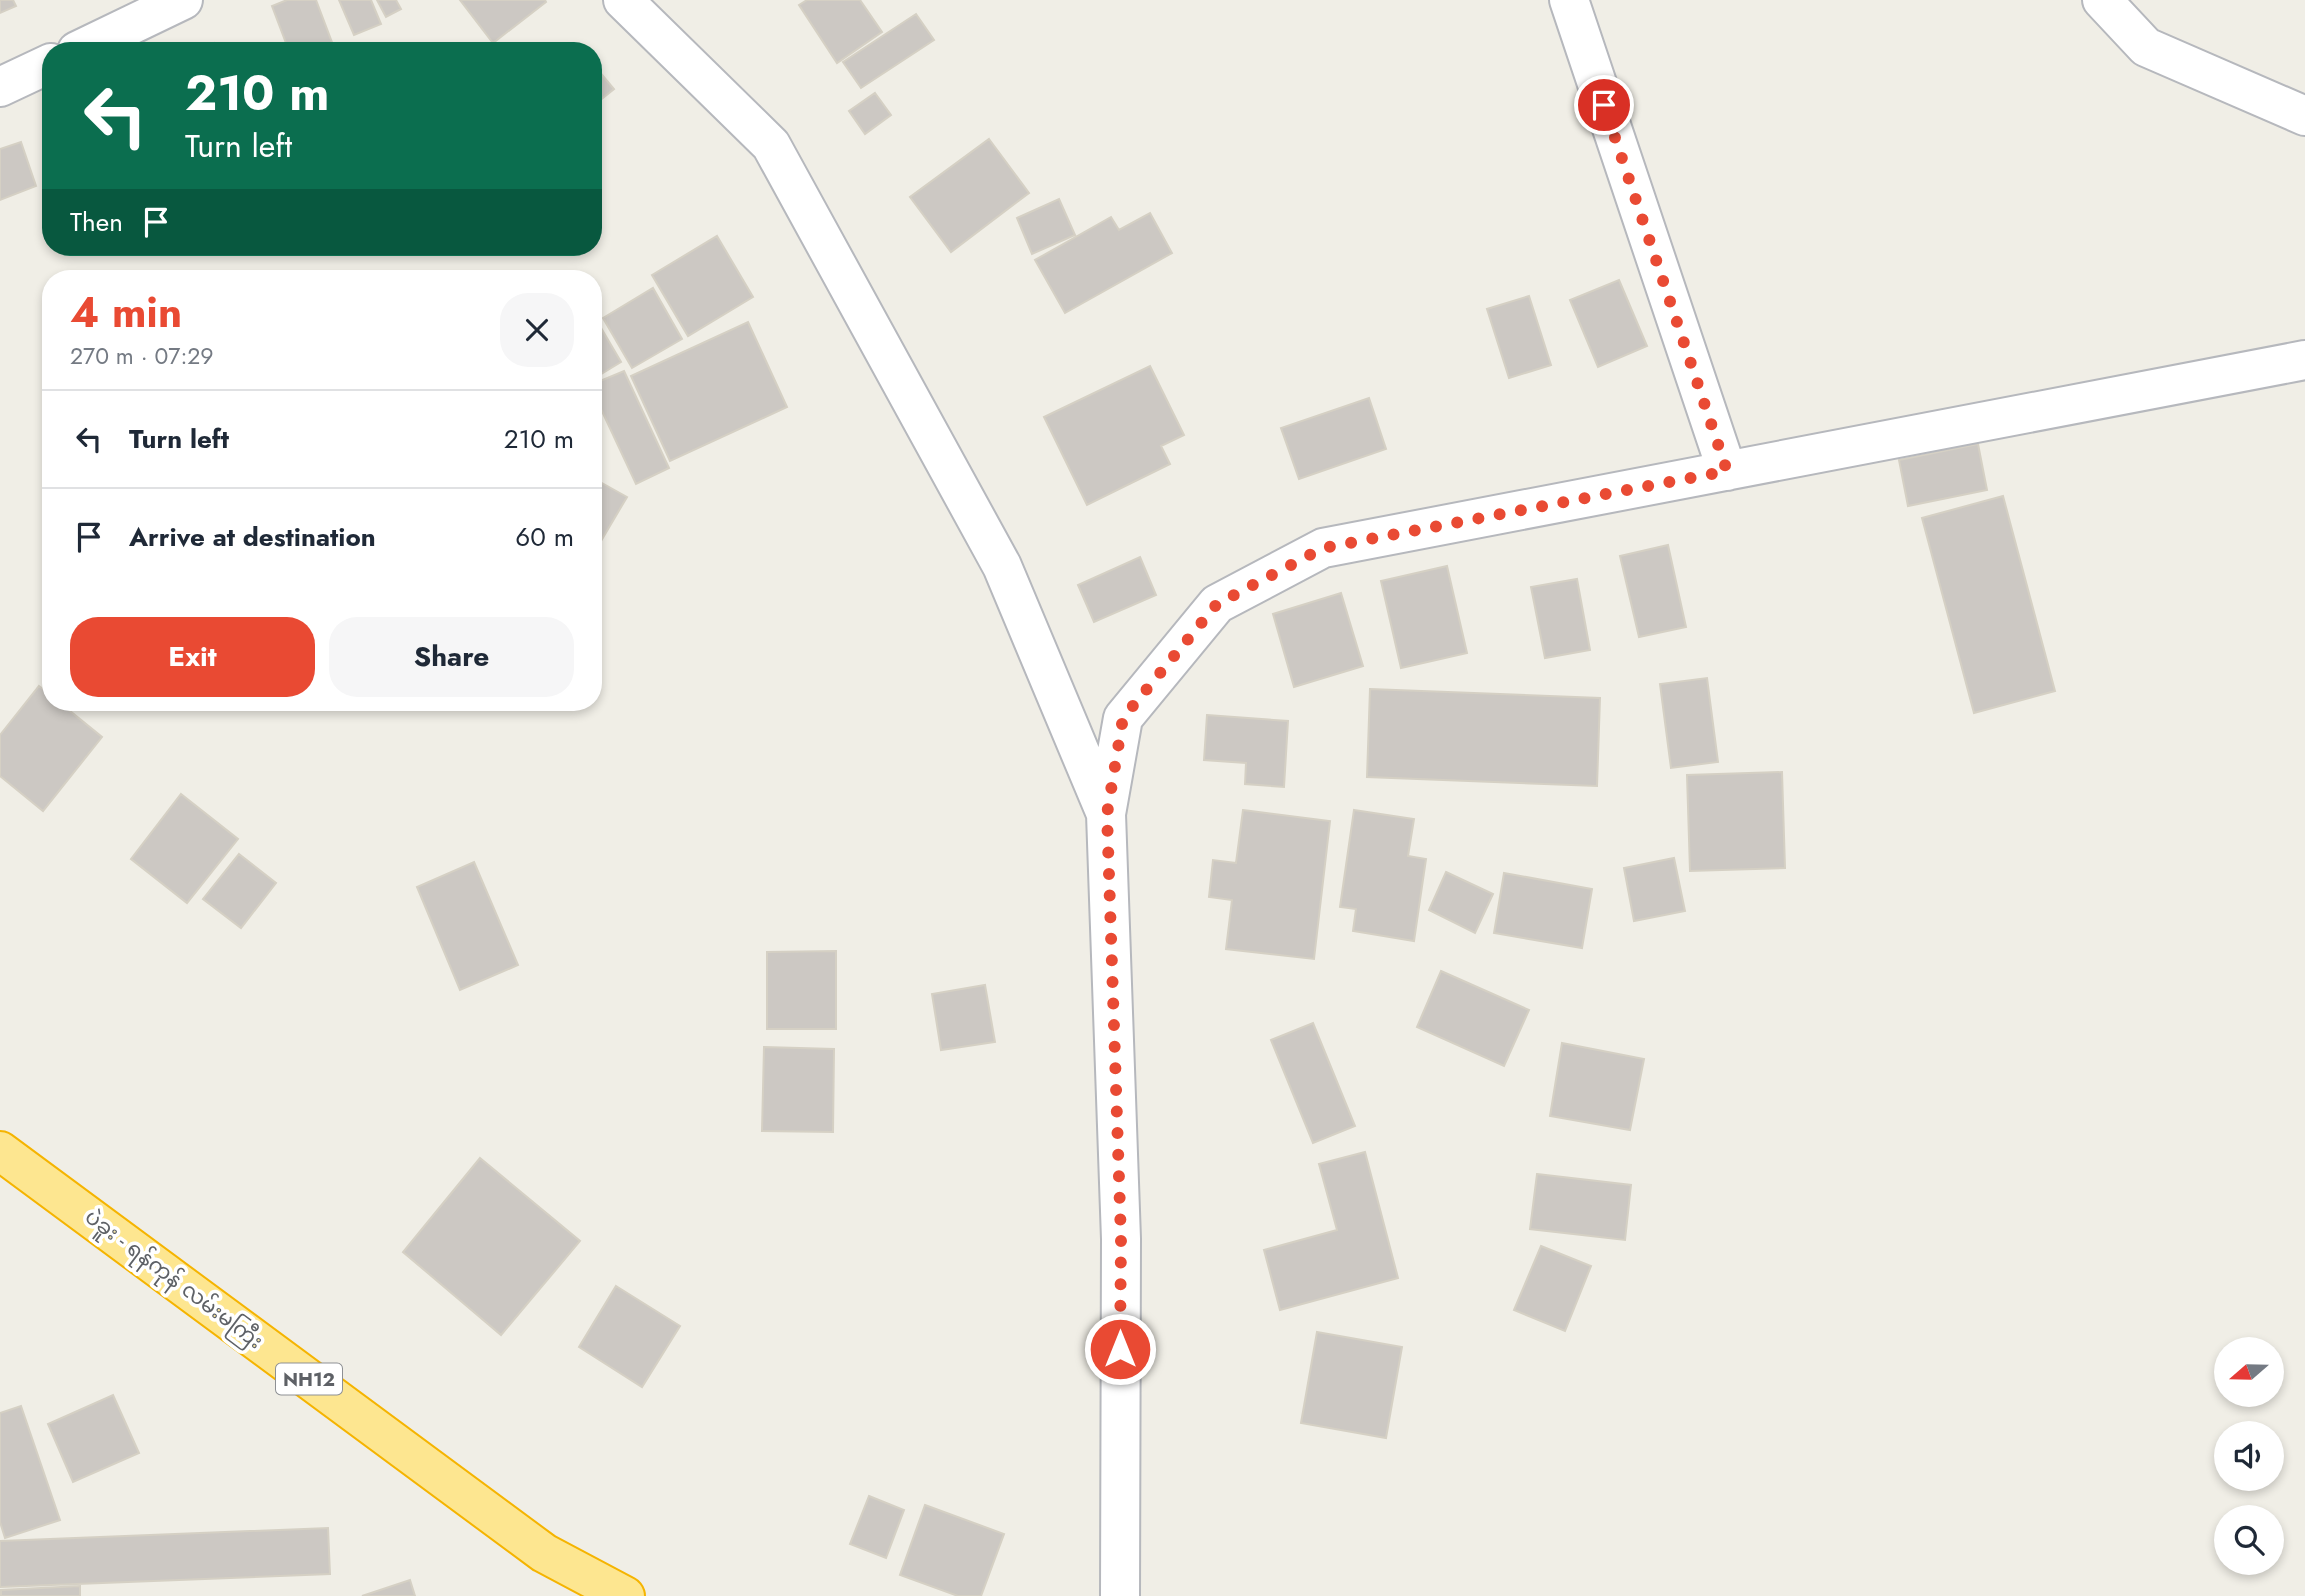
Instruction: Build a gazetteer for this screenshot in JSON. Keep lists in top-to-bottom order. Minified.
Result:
{"streets":{"highway":["ပဲခူး - ရန်ကုန် လမ်းမကြီး","NH12"]},"north":"left","page":{"turn":["210 m","Turn left"],"then":"Then","heading":["4 min","270 m · 07:29"],"list":[{"name":"Turn left","value":"210 m"},{"name":"Arrive at destination","value":"60 m"}],"buttons":["Exit","Share"]}}
